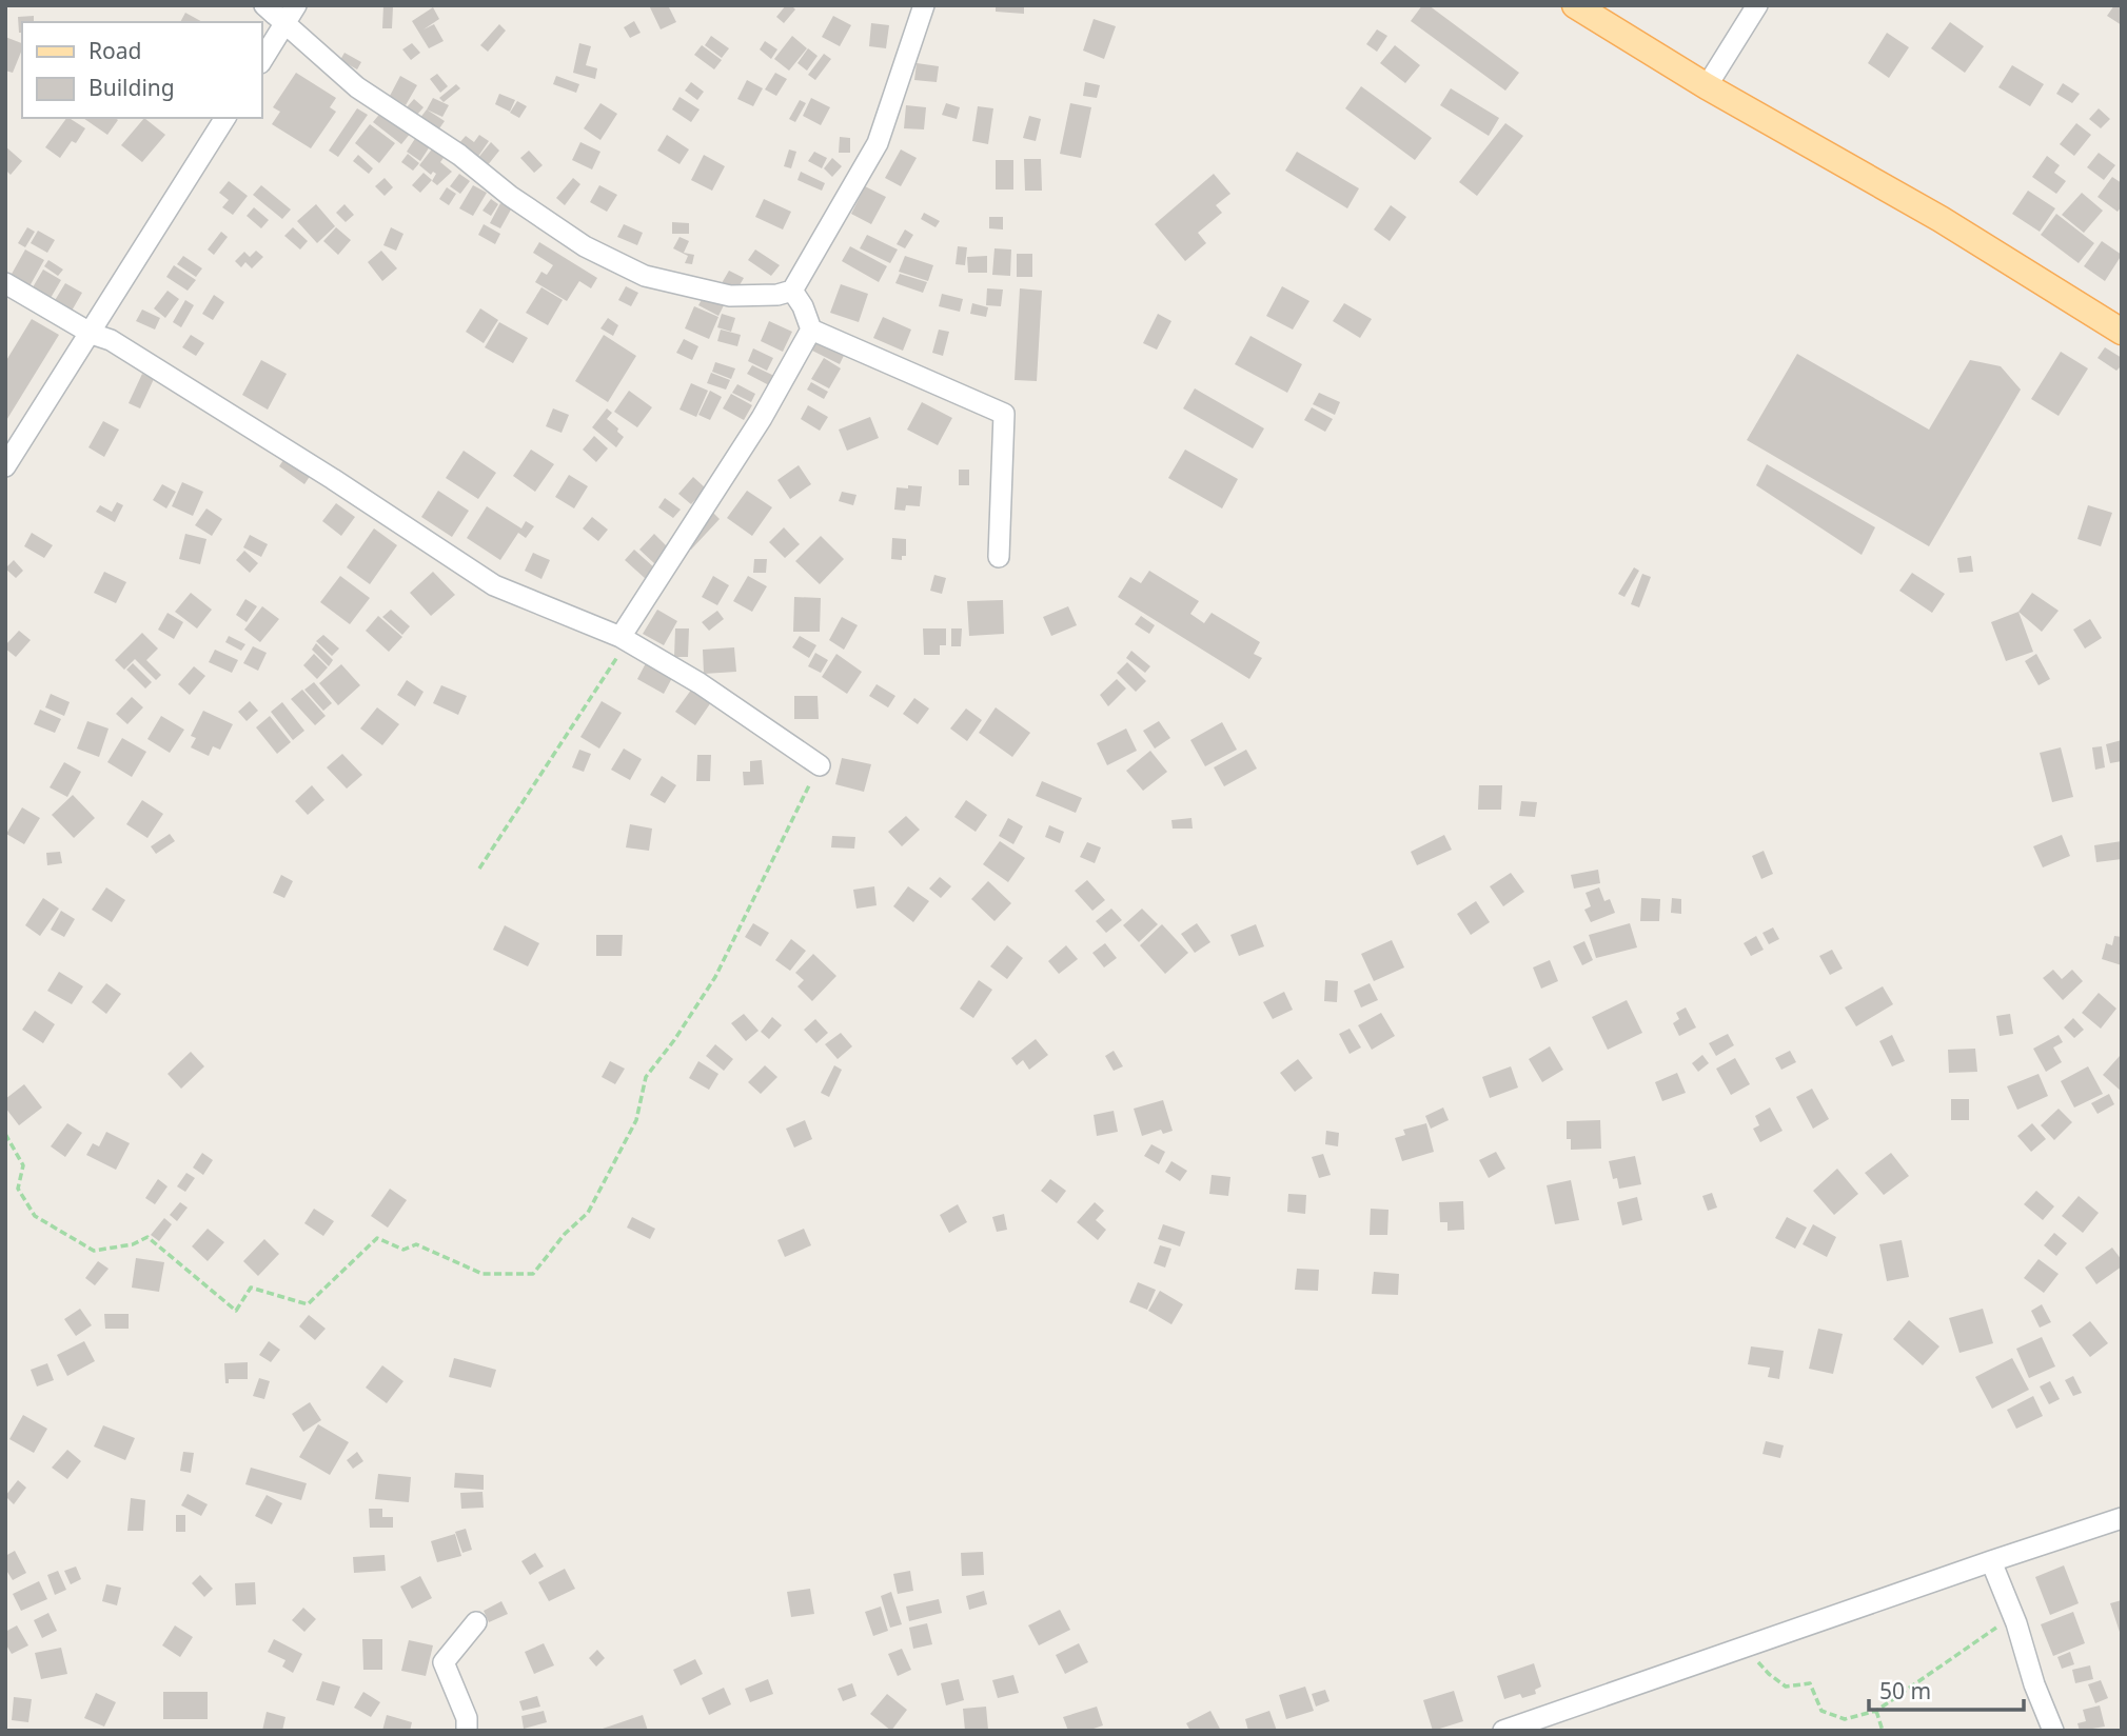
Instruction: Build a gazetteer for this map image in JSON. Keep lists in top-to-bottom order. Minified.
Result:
{"legend":["Road","Building"],"scale_bar":"50 m"}
